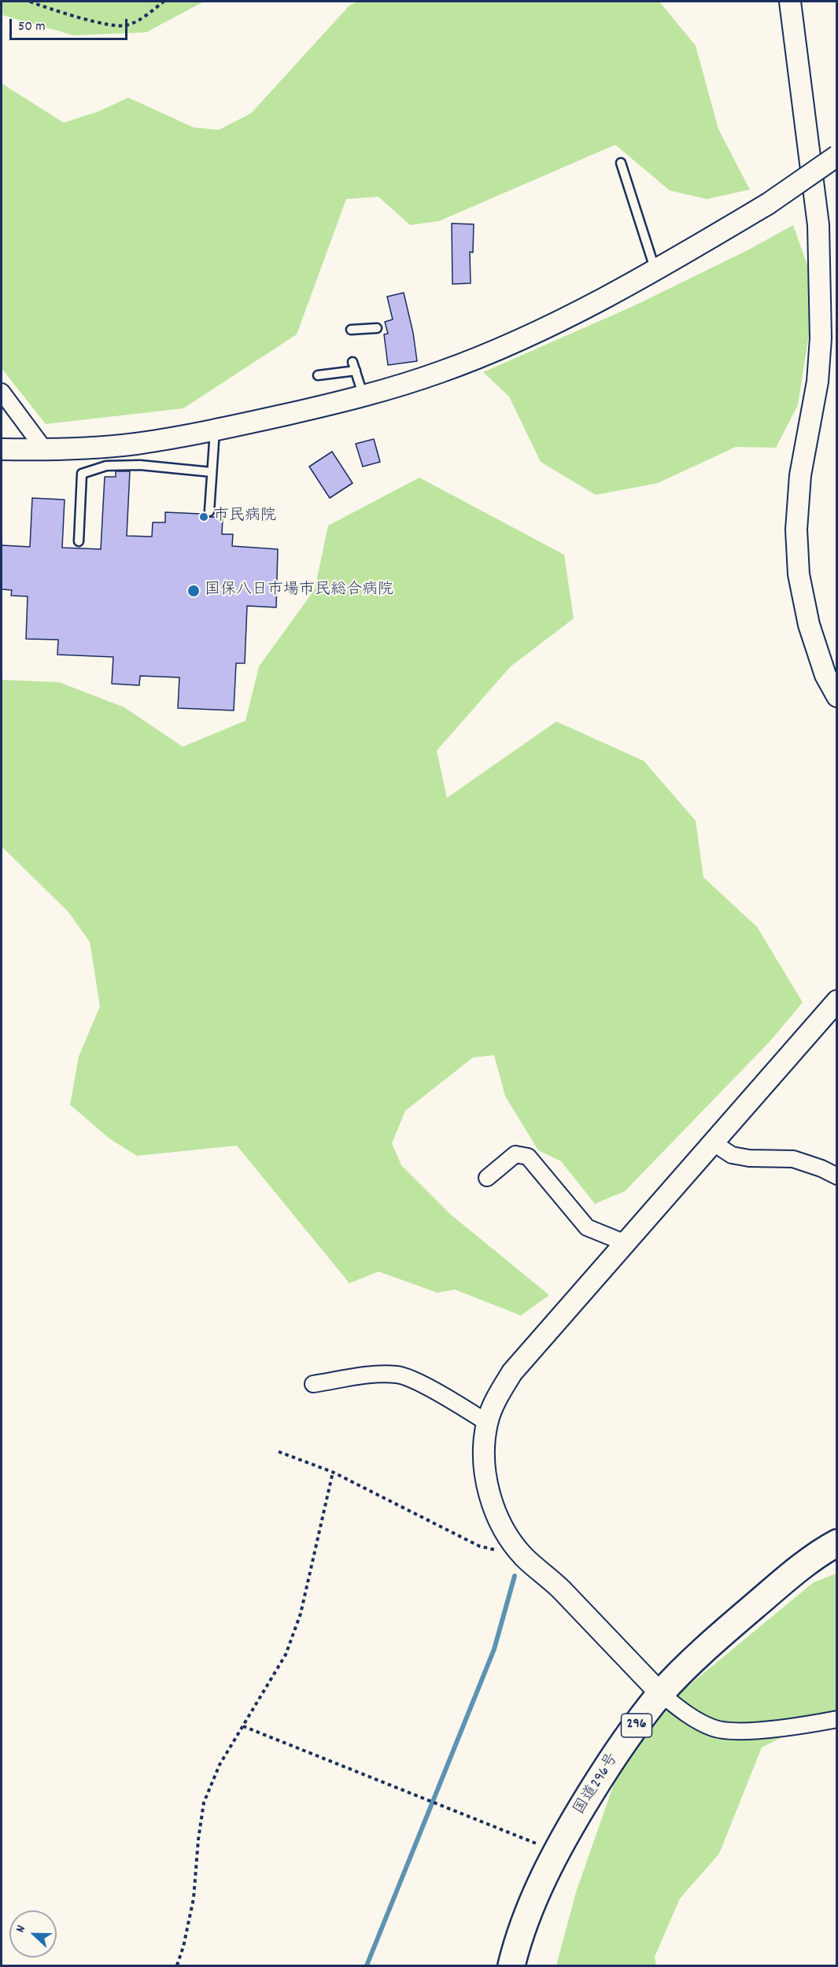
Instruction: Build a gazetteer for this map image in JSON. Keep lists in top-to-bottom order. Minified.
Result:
{"streets":{"highway":["296","国道296号"]},"places":["市民病院","国保八日市場市民総合病院"],"scale_bar":"50 m","north":"left"}
